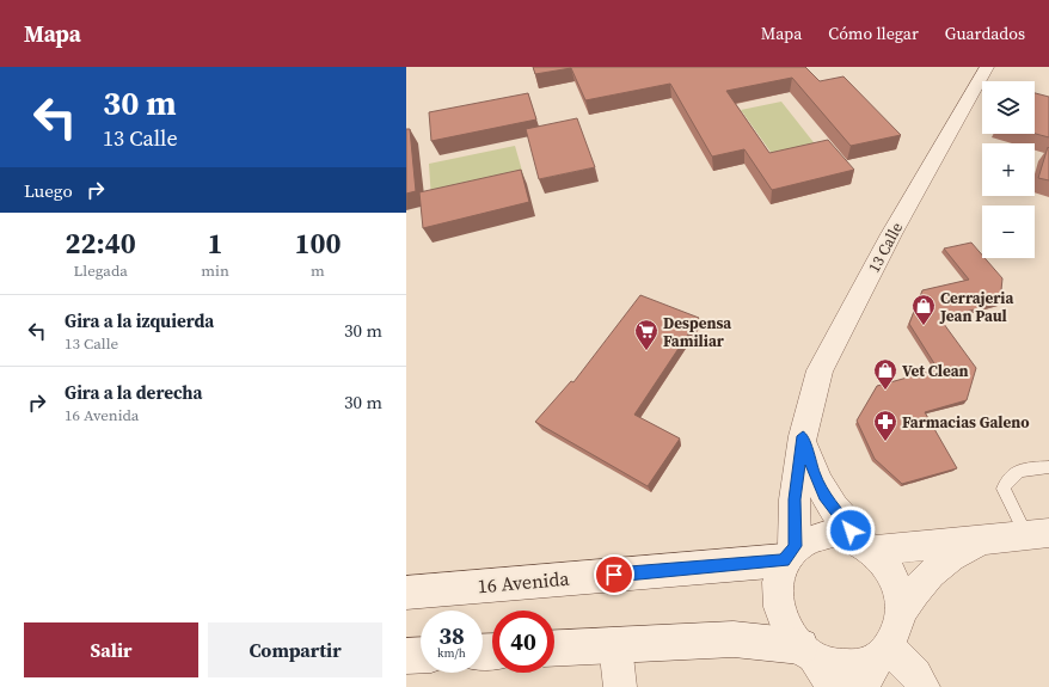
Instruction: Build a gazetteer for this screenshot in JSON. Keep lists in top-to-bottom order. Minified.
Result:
{"streets":{"street":["13 Calle","16 Avenida"]},"crossings":[["13 Calle","16 Avenida"]],"places":{"shop":["Cerrajeria Jean Paul","Vet Clean"],"supermarket":["Despensa Familiar"],"pharmacy":["Farmacias Galeno"]},"page":{"header":"Mapa","nav":["Mapa","Cómo llegar","Guardados"],"turn":["30 m","13 Calle"],"map_buttons":["+","−"],"then":"Luego","eta":["22:40","Llegada","1","min","100","m"],"list":[{"name":"Gira a la izquierda","note":"13 Calle","value":"30 m"},{"name":"Gira a la derecha","note":"16 Avenida","value":"30 m"}],"speed":"38 km/h","limit":"40","buttons":["Salir","Compartir"]}}
